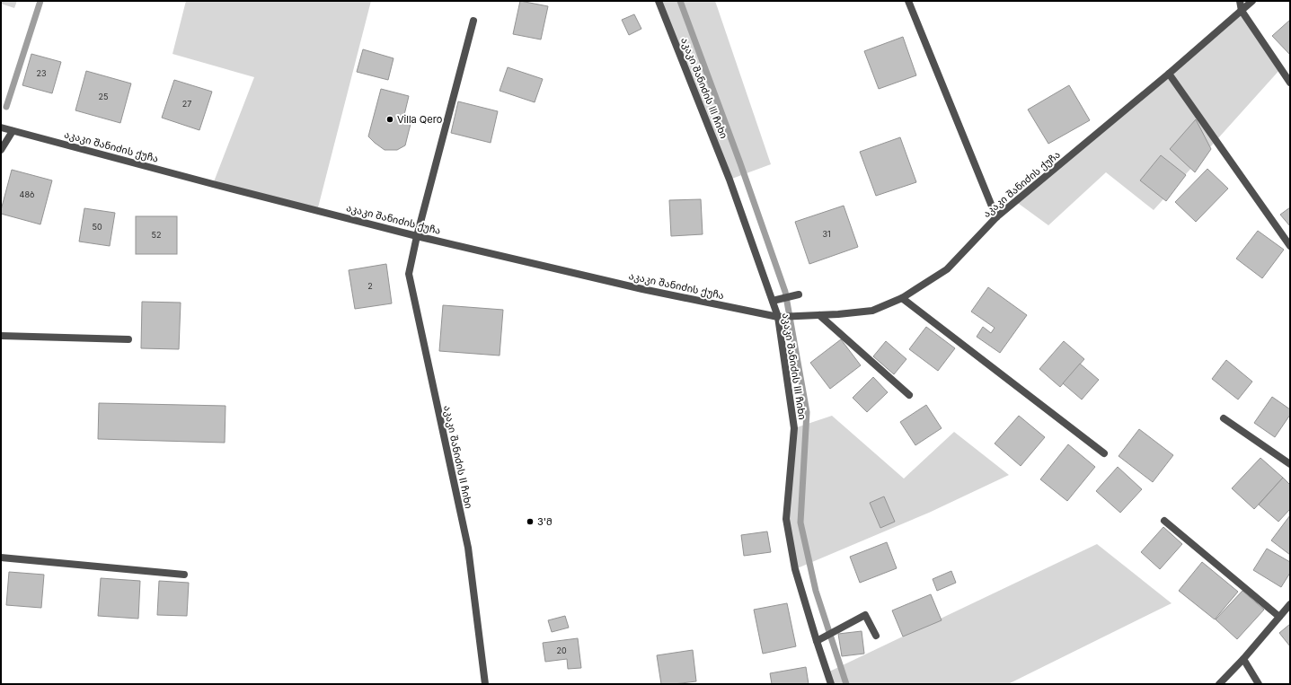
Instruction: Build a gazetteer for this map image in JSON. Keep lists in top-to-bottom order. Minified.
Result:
{"streets":{"street":["აკაკი შანიძის III ჩიხი","აკაკი შანიძის ქუჩა","აკაკი შანიძის II ჩიხი"]},"crossings":[["აკაკი შანიძის III ჩიხი","აკაკი შანიძის ქუჩა"],["აკაკი შანიძის ქუჩა","აკაკი შანიძის II ჩიხი"]],"places":["Villa Qero","3'მ"],"house_numbers":["23","25","27","48ბ","50","31","52","2","20"]}
